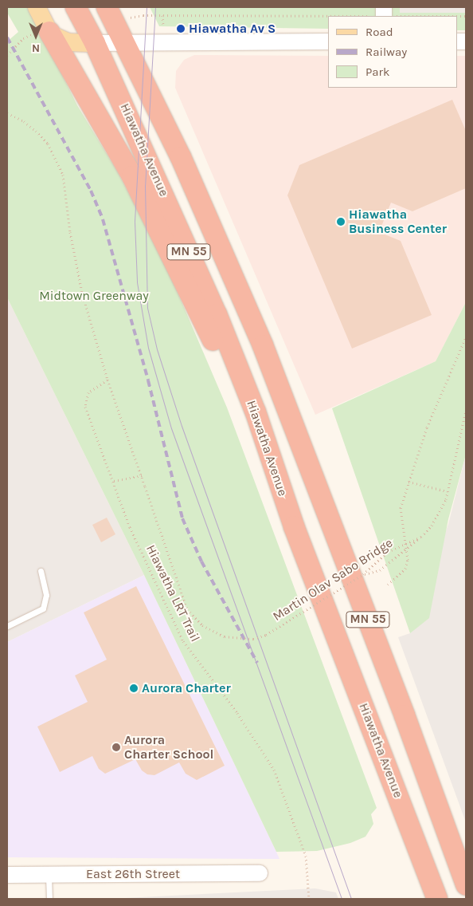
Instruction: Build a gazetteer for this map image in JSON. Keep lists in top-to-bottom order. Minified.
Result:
{"streets":{"highway":["Hiawatha Avenue","MN 55"],"street":["East 26th Street"],"path":["Martin Olav Sabo Bridge","Hiawatha LRT Trail"]},"parks":["Midtown Greenway"],"places":["Hiawatha Av S","Hiawatha Business Center","Aurora Charter","Aurora Charter School"],"legend":["Road","Railway","Park"],"north":"bottom"}
